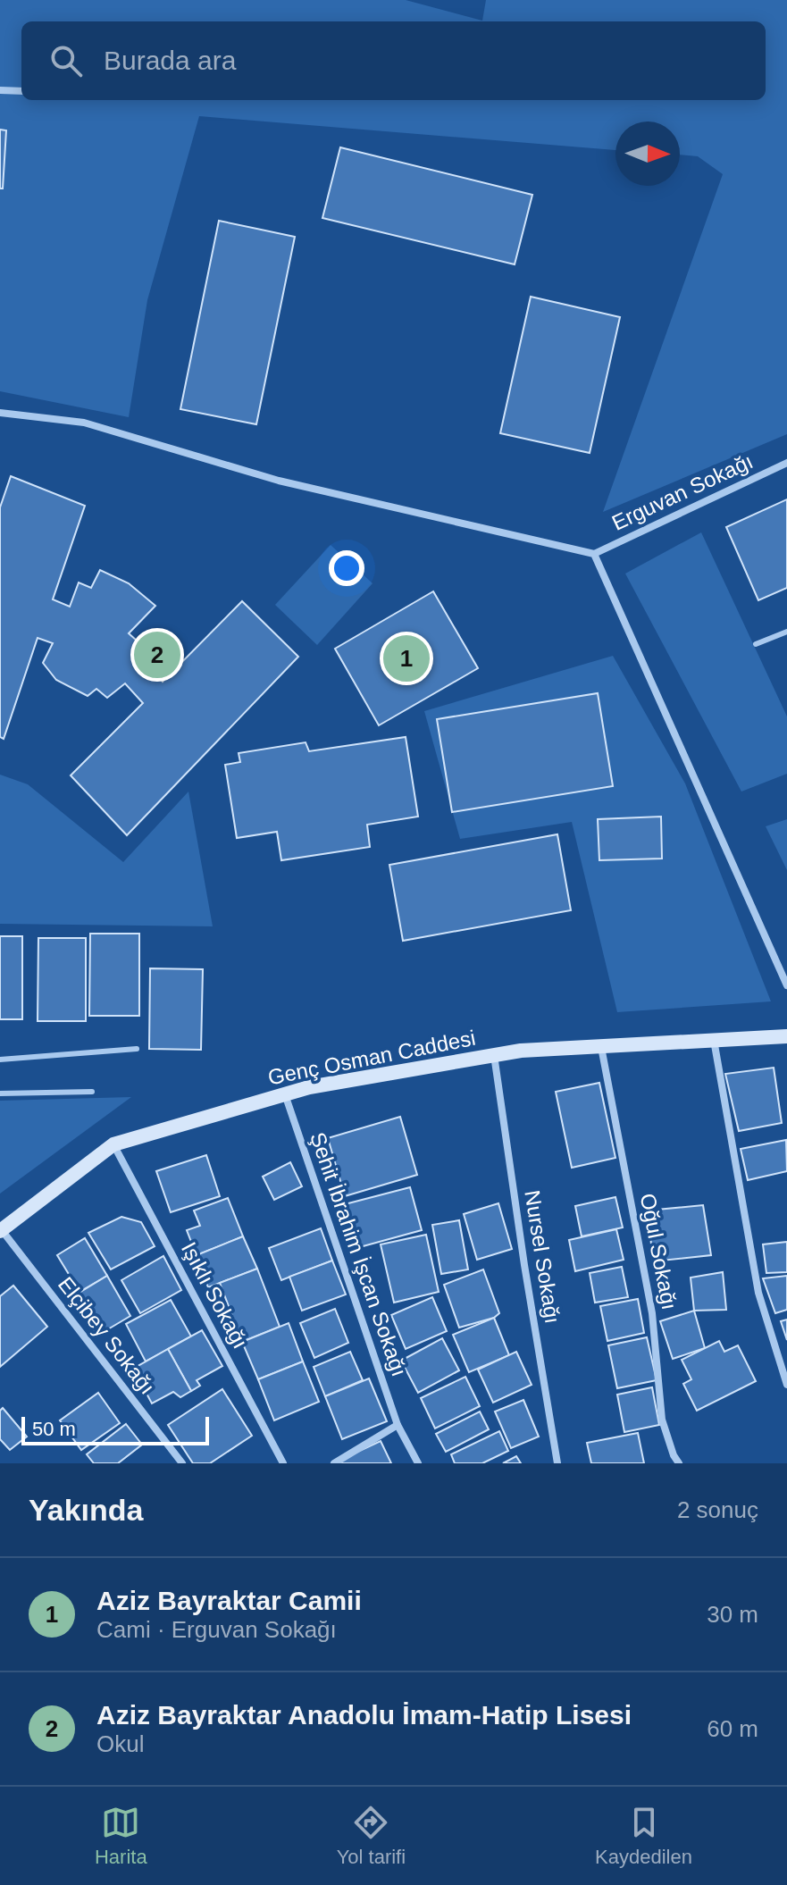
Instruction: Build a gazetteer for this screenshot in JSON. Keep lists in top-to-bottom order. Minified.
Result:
{"streets":{"street":["Erguvan Sokağı","Genç Osman Caddesi","Oğul Sokağı","Şehit İbrahim İşcan Sokağı","Nursel Sokağı","Işıklı Sokağı","Elçibey Sokağı"]},"crossings":[["Genç Osman Caddesi","Oğul Sokağı"],["Genç Osman Caddesi","Şehit İbrahim İşcan Sokağı"],["Genç Osman Caddesi","Nursel Sokağı"],["Genç Osman Caddesi","Işıklı Sokağı"],["Genç Osman Caddesi","Elçibey Sokağı"]],"scale_bar":"50 m","north":"right","page":{"search":"Burada ara","pins":["2","1"],"scale":"50 m","heading":["Yakında","2 sonuç"],"list":[{"mark":"1","name":"Aziz Bayraktar Camii","note":"Cami · Erguvan Sokağı","value":"30 m"},{"mark":"2","name":"Aziz Bayraktar Anadolu İmam-Hatip Lisesi","note":"Okul","value":"60 m"}],"nav":["Harita","Yol tarifi","Kaydedilen"]}}
